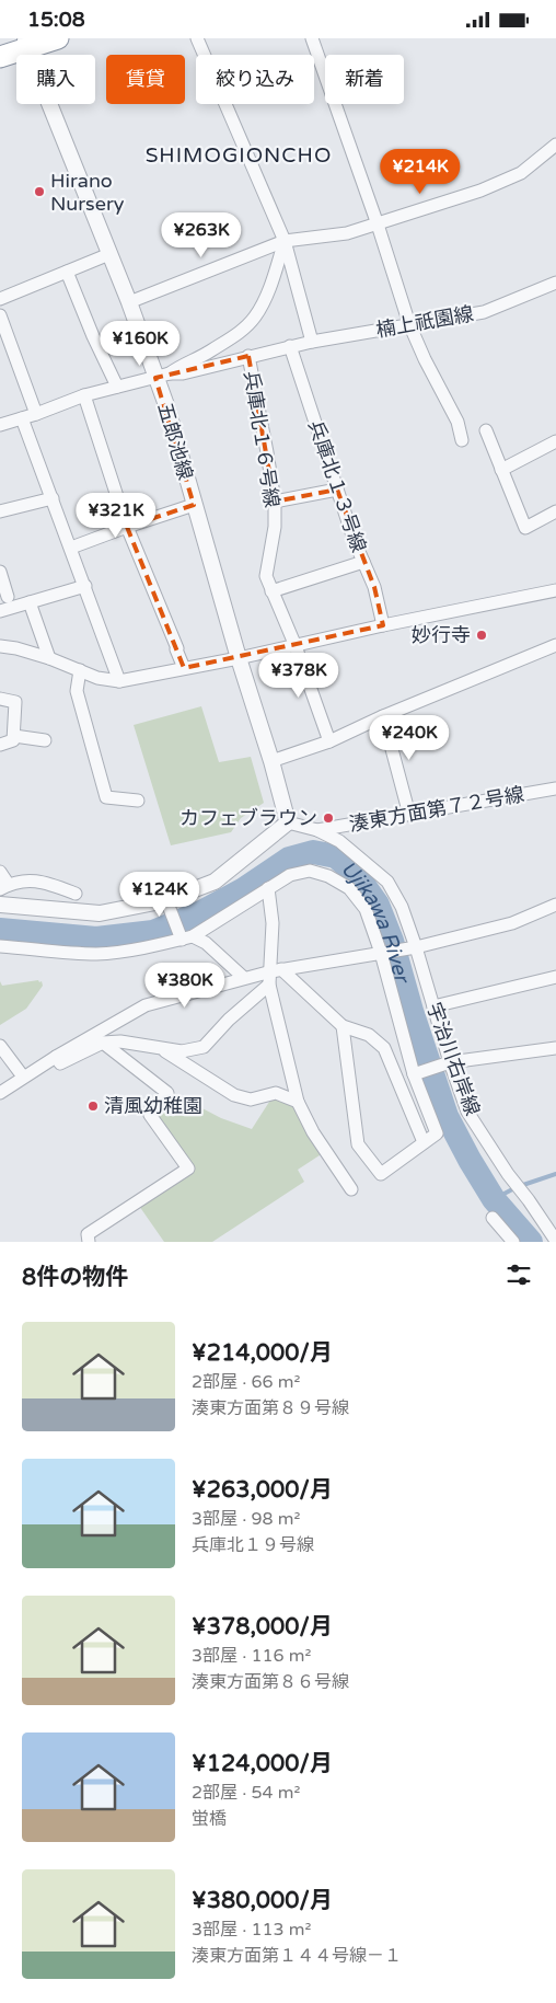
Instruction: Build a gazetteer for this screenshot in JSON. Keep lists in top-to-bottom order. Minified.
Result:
{"streets":{"street":["楠上祇園線","兵庫北１６号線","五郎池線","兵庫北１３号線","湊東方面第７２号線","宇治川右岸線"]},"crossings":[["楠上祇園線","兵庫北１６号線"],["楠上祇園線","五郎池線"],["楠上祇園線","兵庫北１３号線"],["五郎池線","宇治川右岸線"],["湊東方面第７２号線","宇治川右岸線"]],"districts":["SHIMOGIONCHO"],"water":["Ujikawa River"],"places":["Hirano Nursery","妙行寺","カフェブラウン","清風幼稚園"],"page":{"status":"15:08","chip":["購入","賃貸","絞り込み","新着"],"price":["¥214K","¥263K","¥160K","¥321K","¥378K","¥240K","¥124K","¥380K"],"heading":"8件の物件","list":[{"name":"¥214,000/月","note":"2部屋 · 66 m² · 湊東方面第８９号線"},{"name":"¥263,000/月","note":"3部屋 · 98 m² · 兵庫北１９号線"},{"name":"¥378,000/月","note":"3部屋 · 116 m² · 湊東方面第８６号線"},{"name":"¥124,000/月","note":"2部屋 · 54 m² · 蛍橋"},{"name":"¥380,000/月","note":"3部屋 · 113 m² · 湊東方面第１４４号線－１"}]}}
